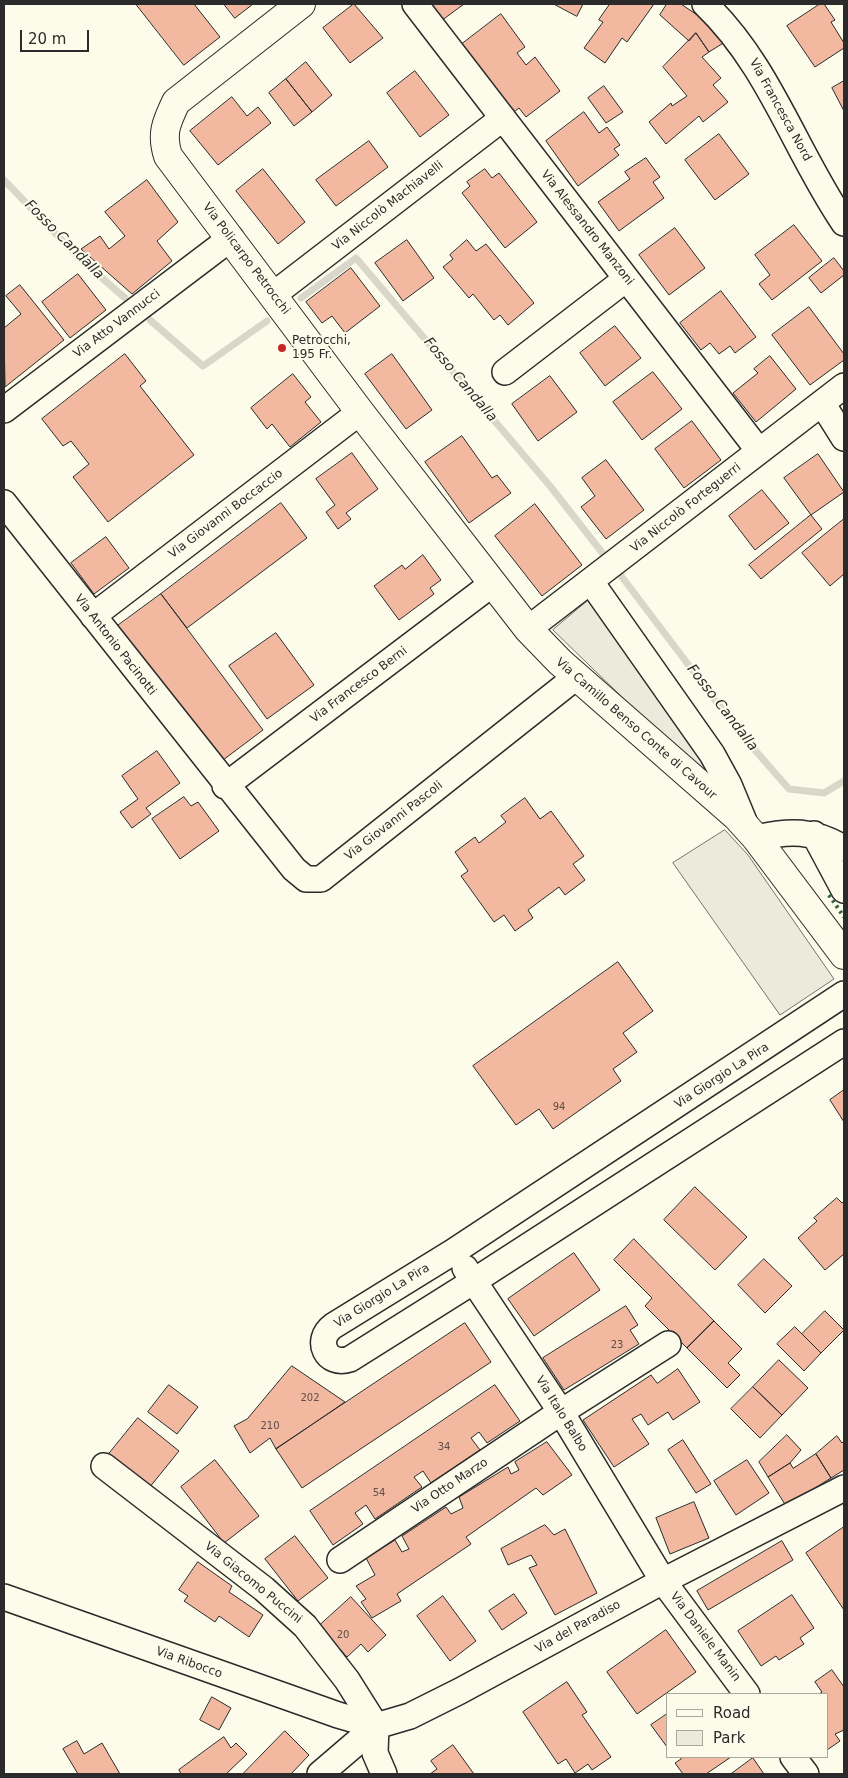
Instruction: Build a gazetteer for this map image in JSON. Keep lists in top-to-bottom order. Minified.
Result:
{"streets":{"main road":["Via Policarpo Petrocchi","Via Camillo Benso Conte di Cavour"],"street":["Via Francesca Nord","Via Niccolò Machiavelli","Via Alessandro Manzoni","Via Atto Vannucci","Via Niccolò Forteguerri","Via Giovanni Boccaccio","Via Antonio Pacinotti","Via Francesco Berni","Via Giovanni Pascoli","Via Giorgio La Pira","Via Italo Balbo","Via Otto Marzo","Via Giacomo Puccini","Via del Paradiso","Via Daniele Manin","Via Ribocco"]},"crossings":[["Via Niccolò Machiavelli","Via Alessandro Manzoni"],["Via Niccolò Machiavelli","Via Policarpo Petrocchi"],["Via Alessandro Manzoni","Via Niccolò Forteguerri"],["Via Policarpo Petrocchi","Via Atto Vannucci"],["Via Policarpo Petrocchi","Via Niccolò Forteguerri"],["Via Policarpo Petrocchi","Via Giovanni Boccaccio"],["Via Policarpo Petrocchi","Via Francesco Berni"],["Via Policarpo Petrocchi","Via Camillo Benso Conte di Cavour"],["Via Niccolò Forteguerri","Via Camillo Benso Conte di Cavour"],["Via Giovanni Boccaccio","Via Antonio Pacinotti"],["Via Antonio Pacinotti","Via Francesco Berni"],["Via Antonio Pacinotti","Via Giovanni Pascoli"],["Via Francesco Berni","Via Giovanni Pascoli"],["Via Camillo Benso Conte di Cavour","Via Giovanni Pascoli"],["Via Giorgio La Pira","Via Italo Balbo"],["Via Italo Balbo","Via Otto Marzo"],["Via Italo Balbo","Via del Paradiso"],["Via Italo Balbo","Via Daniele Manin"],["Via Giacomo Puccini","Via del Paradiso"],["Via Giacomo Puccini","Via Ribocco"],["Via del Paradiso","Via Daniele Manin"],["Via del Paradiso","Via Ribocco"]],"water":["Fosso Candalla"],"places":["Petrocchi, 195 Fr."],"house_numbers":["94","23","202","210","34","54","20"],"legend":["Road","Park"],"scale_bar":"20 m"}
